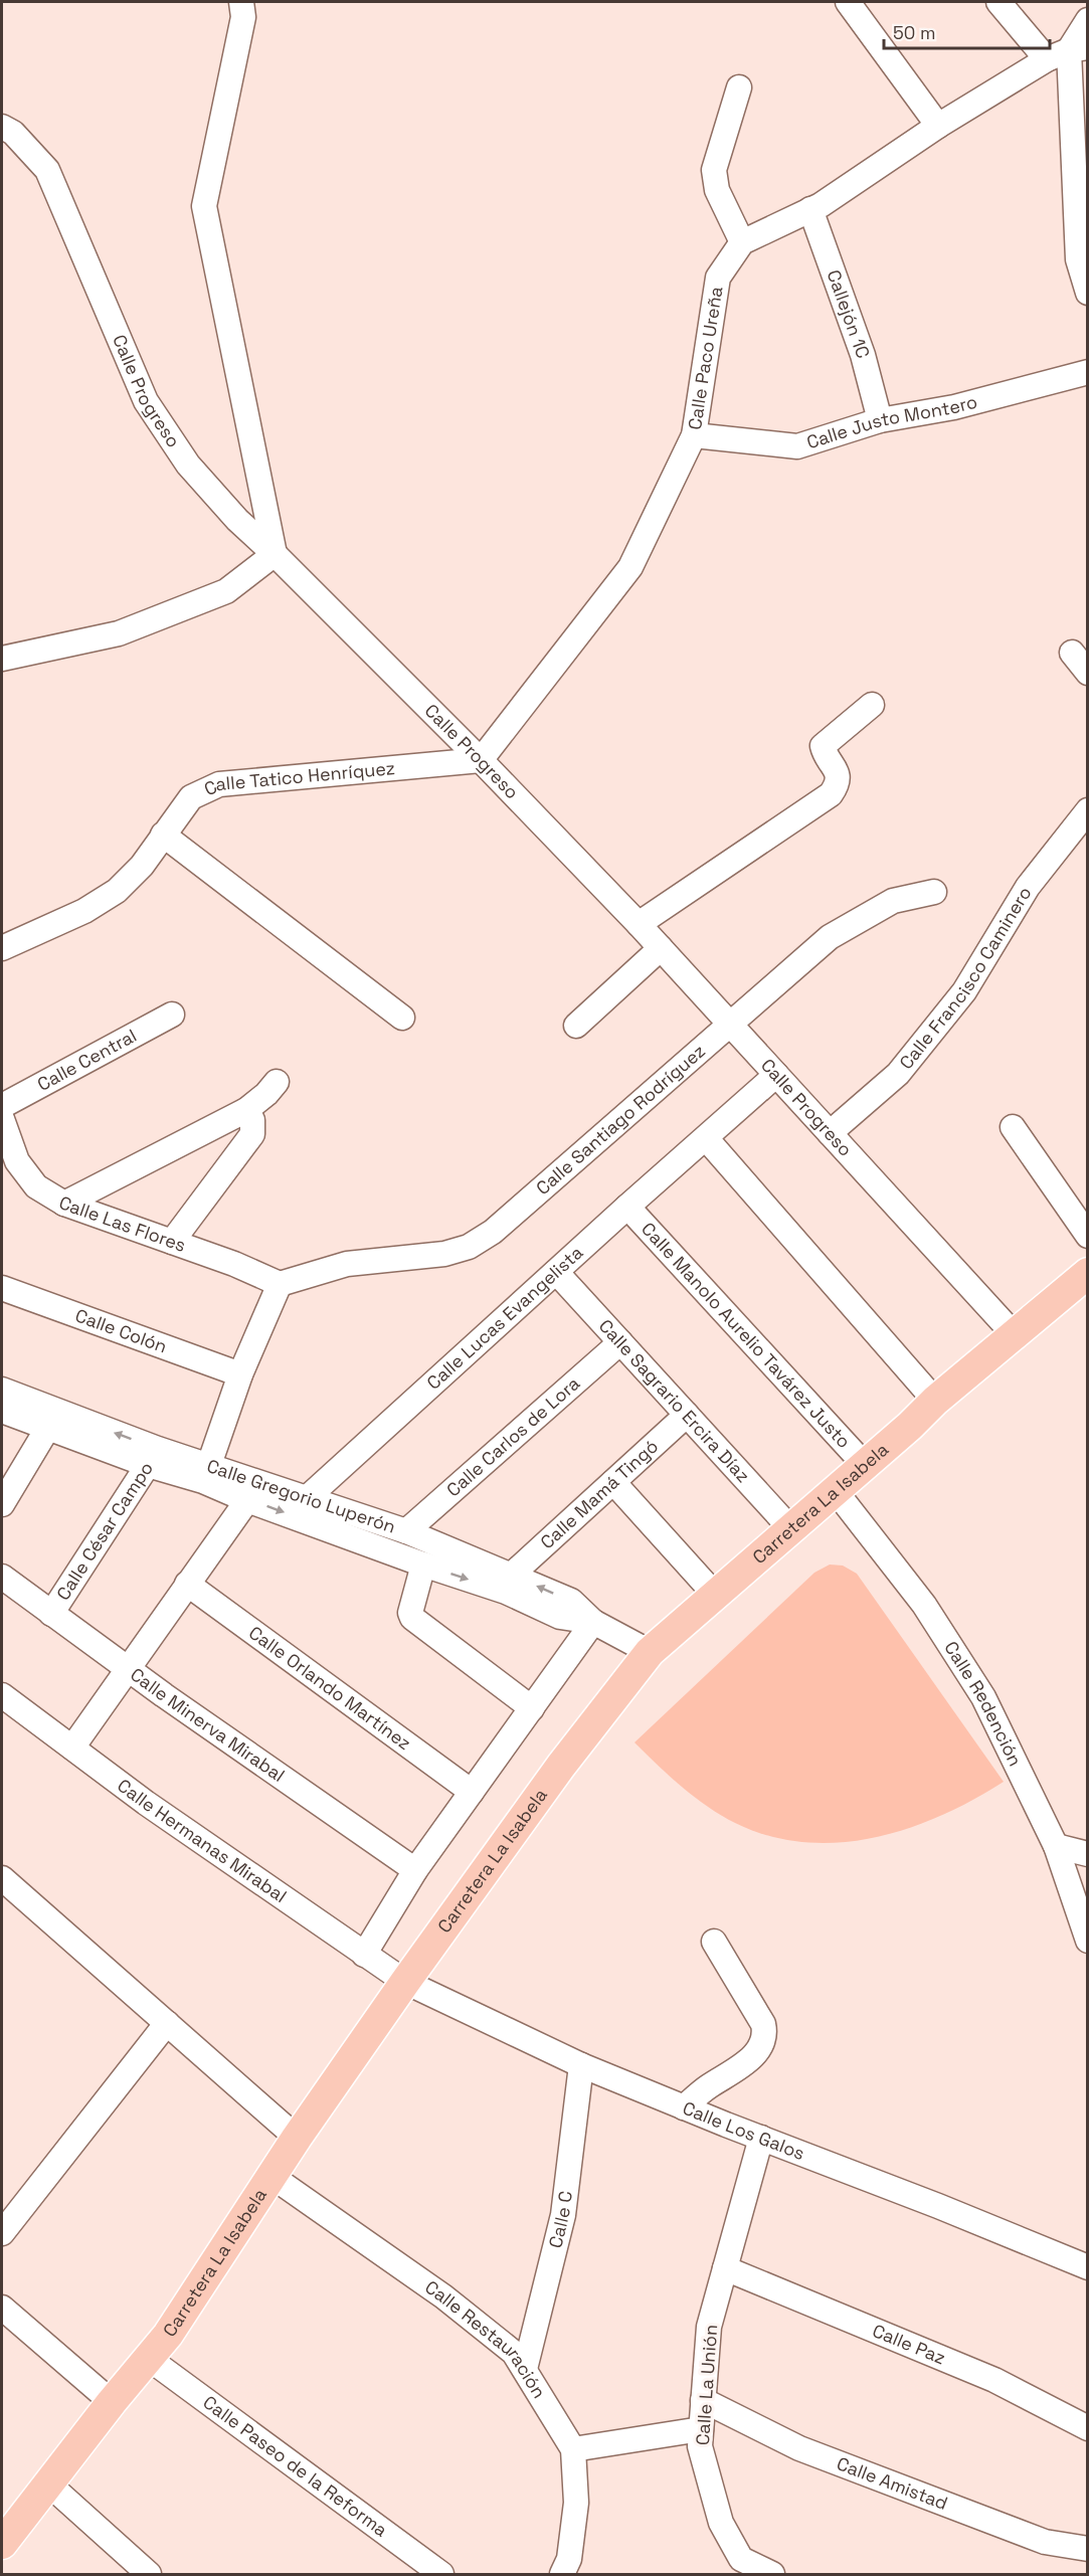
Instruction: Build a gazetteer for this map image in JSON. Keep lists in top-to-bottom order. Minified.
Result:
{"streets":{"main road":["Carretera La Isabela"],"street":["Callejón 1C","Calle Paco Ureña","Calle Progreso","Calle Justo Montero","Calle Tatico Henríquez","Calle Francisco Caminero","Calle Central","Calle Santiago Rodríguez","Calle Las Flores","Calle Lucas Evangelista","Calle Colón","Calle Manolo Aurelio Tavárez Justo","Calle Sagrario Ercira Díaz","Calle Carlos de Lora","Calle Mamá Tingó","Calle Gregorio Luperón","Calle César Campo","Calle Orlando Martínez","Calle Redención","Calle Minerva Mirabal","Calle Hermanas Mirabal","Calle Los Galos","Calle C","Calle Restauración","Calle Paz","Calle La Unión","Calle Paseo de la Reforma","Calle Amistad"]},"crossings":[["Callejón 1C","Calle Paco Ureña"],["Callejón 1C","Calle Justo Montero"],["Calle Paco Ureña","Calle Progreso"],["Calle Paco Ureña","Calle Justo Montero"],["Calle Paco Ureña","Calle Tatico Henríquez"],["Calle Progreso","Calle Tatico Henríquez"],["Calle Progreso","Calle Francisco Caminero"],["Calle Progreso","Calle Santiago Rodríguez"],["Calle Progreso","Calle Lucas Evangelista"],["Calle Progreso","Carretera La Isabela"],["Calle Santiago Rodríguez","Calle Las Flores"],["Calle Lucas Evangelista","Calle Manolo Aurelio Tavárez Justo"],["Calle Lucas Evangelista","Calle Sagrario Ercira Díaz"],["Calle Lucas Evangelista","Calle Gregorio Luperón"],["Calle Manolo Aurelio Tavárez Justo","Carretera La Isabela"],["Calle Sagrario Ercira Díaz","Calle Carlos de Lora"],["Calle Sagrario Ercira Díaz","Calle Mamá Tingó"],["Calle Sagrario Ercira Díaz","Carretera La Isabela"],["Calle Carlos de Lora","Calle Gregorio Luperón"],["Calle Mamá Tingó","Calle Gregorio Luperón"],["Calle Gregorio Luperón","Carretera La Isabela"],["Calle Gregorio Luperón","Calle César Campo"],["Carretera La Isabela","Calle Redención"],["Carretera La Isabela","Calle Hermanas Mirabal"],["Carretera La Isabela","Calle Los Galos"],["Carretera La Isabela","Calle Restauración"],["Carretera La Isabela","Calle Paseo de la Reforma"],["Calle César Campo","Calle Minerva Mirabal"],["Calle Hermanas Mirabal","Calle Los Galos"],["Calle Los Galos","Calle C"],["Calle Los Galos","Calle La Unión"],["Calle C","Calle Restauración"],["Calle Paz","Calle La Unión"],["Calle La Unión","Calle Amistad"]],"scale_bar":"50 m"}
